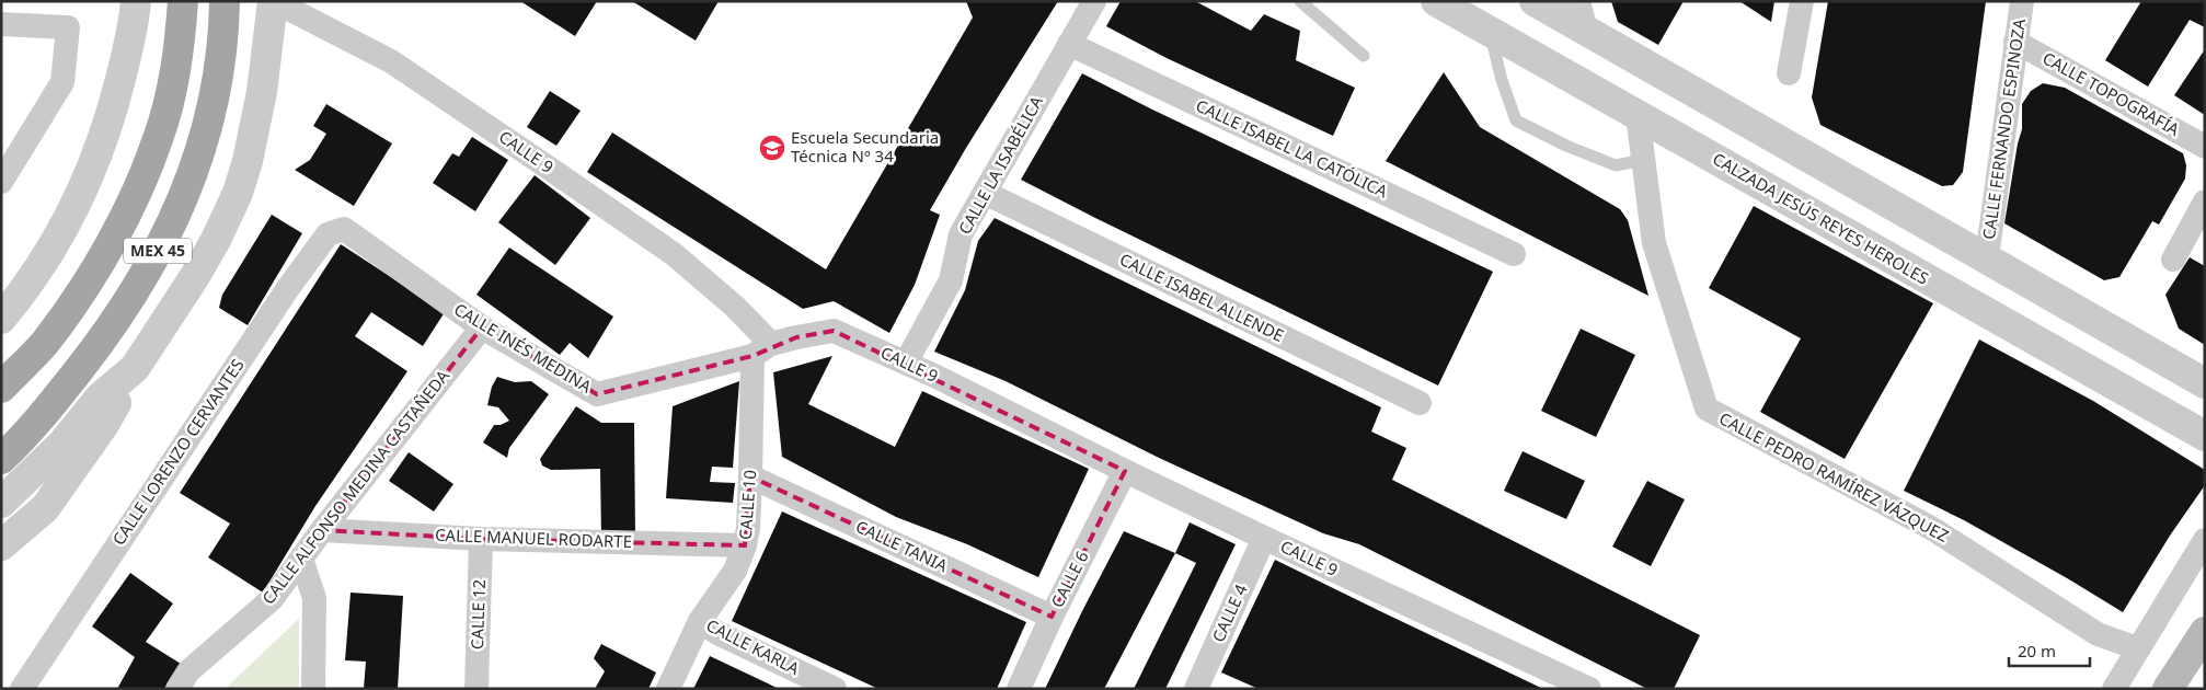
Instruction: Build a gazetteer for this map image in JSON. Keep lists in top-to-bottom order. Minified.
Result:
{"streets":{"main road":["MEX 45"],"street":["CALLE TOPOGRAFÍA","CALLE FERNANDO ESPINOZA","CALLE ISABEL LA CATÓLICA","CALLE 9","CALLE LA ISABÉLICA","CALZADA JESÚS REYES HEROLES","CALLE ISABEL ALLENDE","CALLE INÉS MEDINA","CALLE LORENZO CERVANTES","CALLE PEDRO RAMÍREZ VÁZQUEZ","CALLE ALFONSO MEDINA CASTAÑEDA","CALLE 10","CALLE MANUEL RODARTE","CALLE TANIA","CALLE 6","CALLE 4","CALLE 12","CALLE KARLA"]},"crossings":[["CALLE TOPOGRAFÍA","CALLE FERNANDO ESPINOZA"],["CALLE ISABEL LA CATÓLICA","CALLE LA ISABÉLICA"],["CALLE 9","CALLE LA ISABÉLICA"],["CALLE 9","CALLE INÉS MEDINA"],["CALLE 9","CALLE 10"],["CALLE 9","CALLE 6"],["CALLE 9","CALLE 4"],["CALLE LA ISABÉLICA","CALLE ISABEL ALLENDE"],["CALZADA JESÚS REYES HEROLES","CALLE PEDRO RAMÍREZ VÁZQUEZ"],["CALLE INÉS MEDINA","CALLE LORENZO CERVANTES"],["CALLE INÉS MEDINA","CALLE ALFONSO MEDINA CASTAÑEDA"],["CALLE INÉS MEDINA","CALLE 10"],["CALLE ALFONSO MEDINA CASTAÑEDA","CALLE MANUEL RODARTE"],["CALLE 10","CALLE MANUEL RODARTE"],["CALLE 10","CALLE TANIA"],["CALLE 10","CALLE KARLA"],["CALLE MANUEL RODARTE","CALLE 12"],["CALLE TANIA","CALLE 6"]],"places":{"school or university":["Escuela Secundaria Técnica Nº 34"]},"scale_bar":"20 m"}
